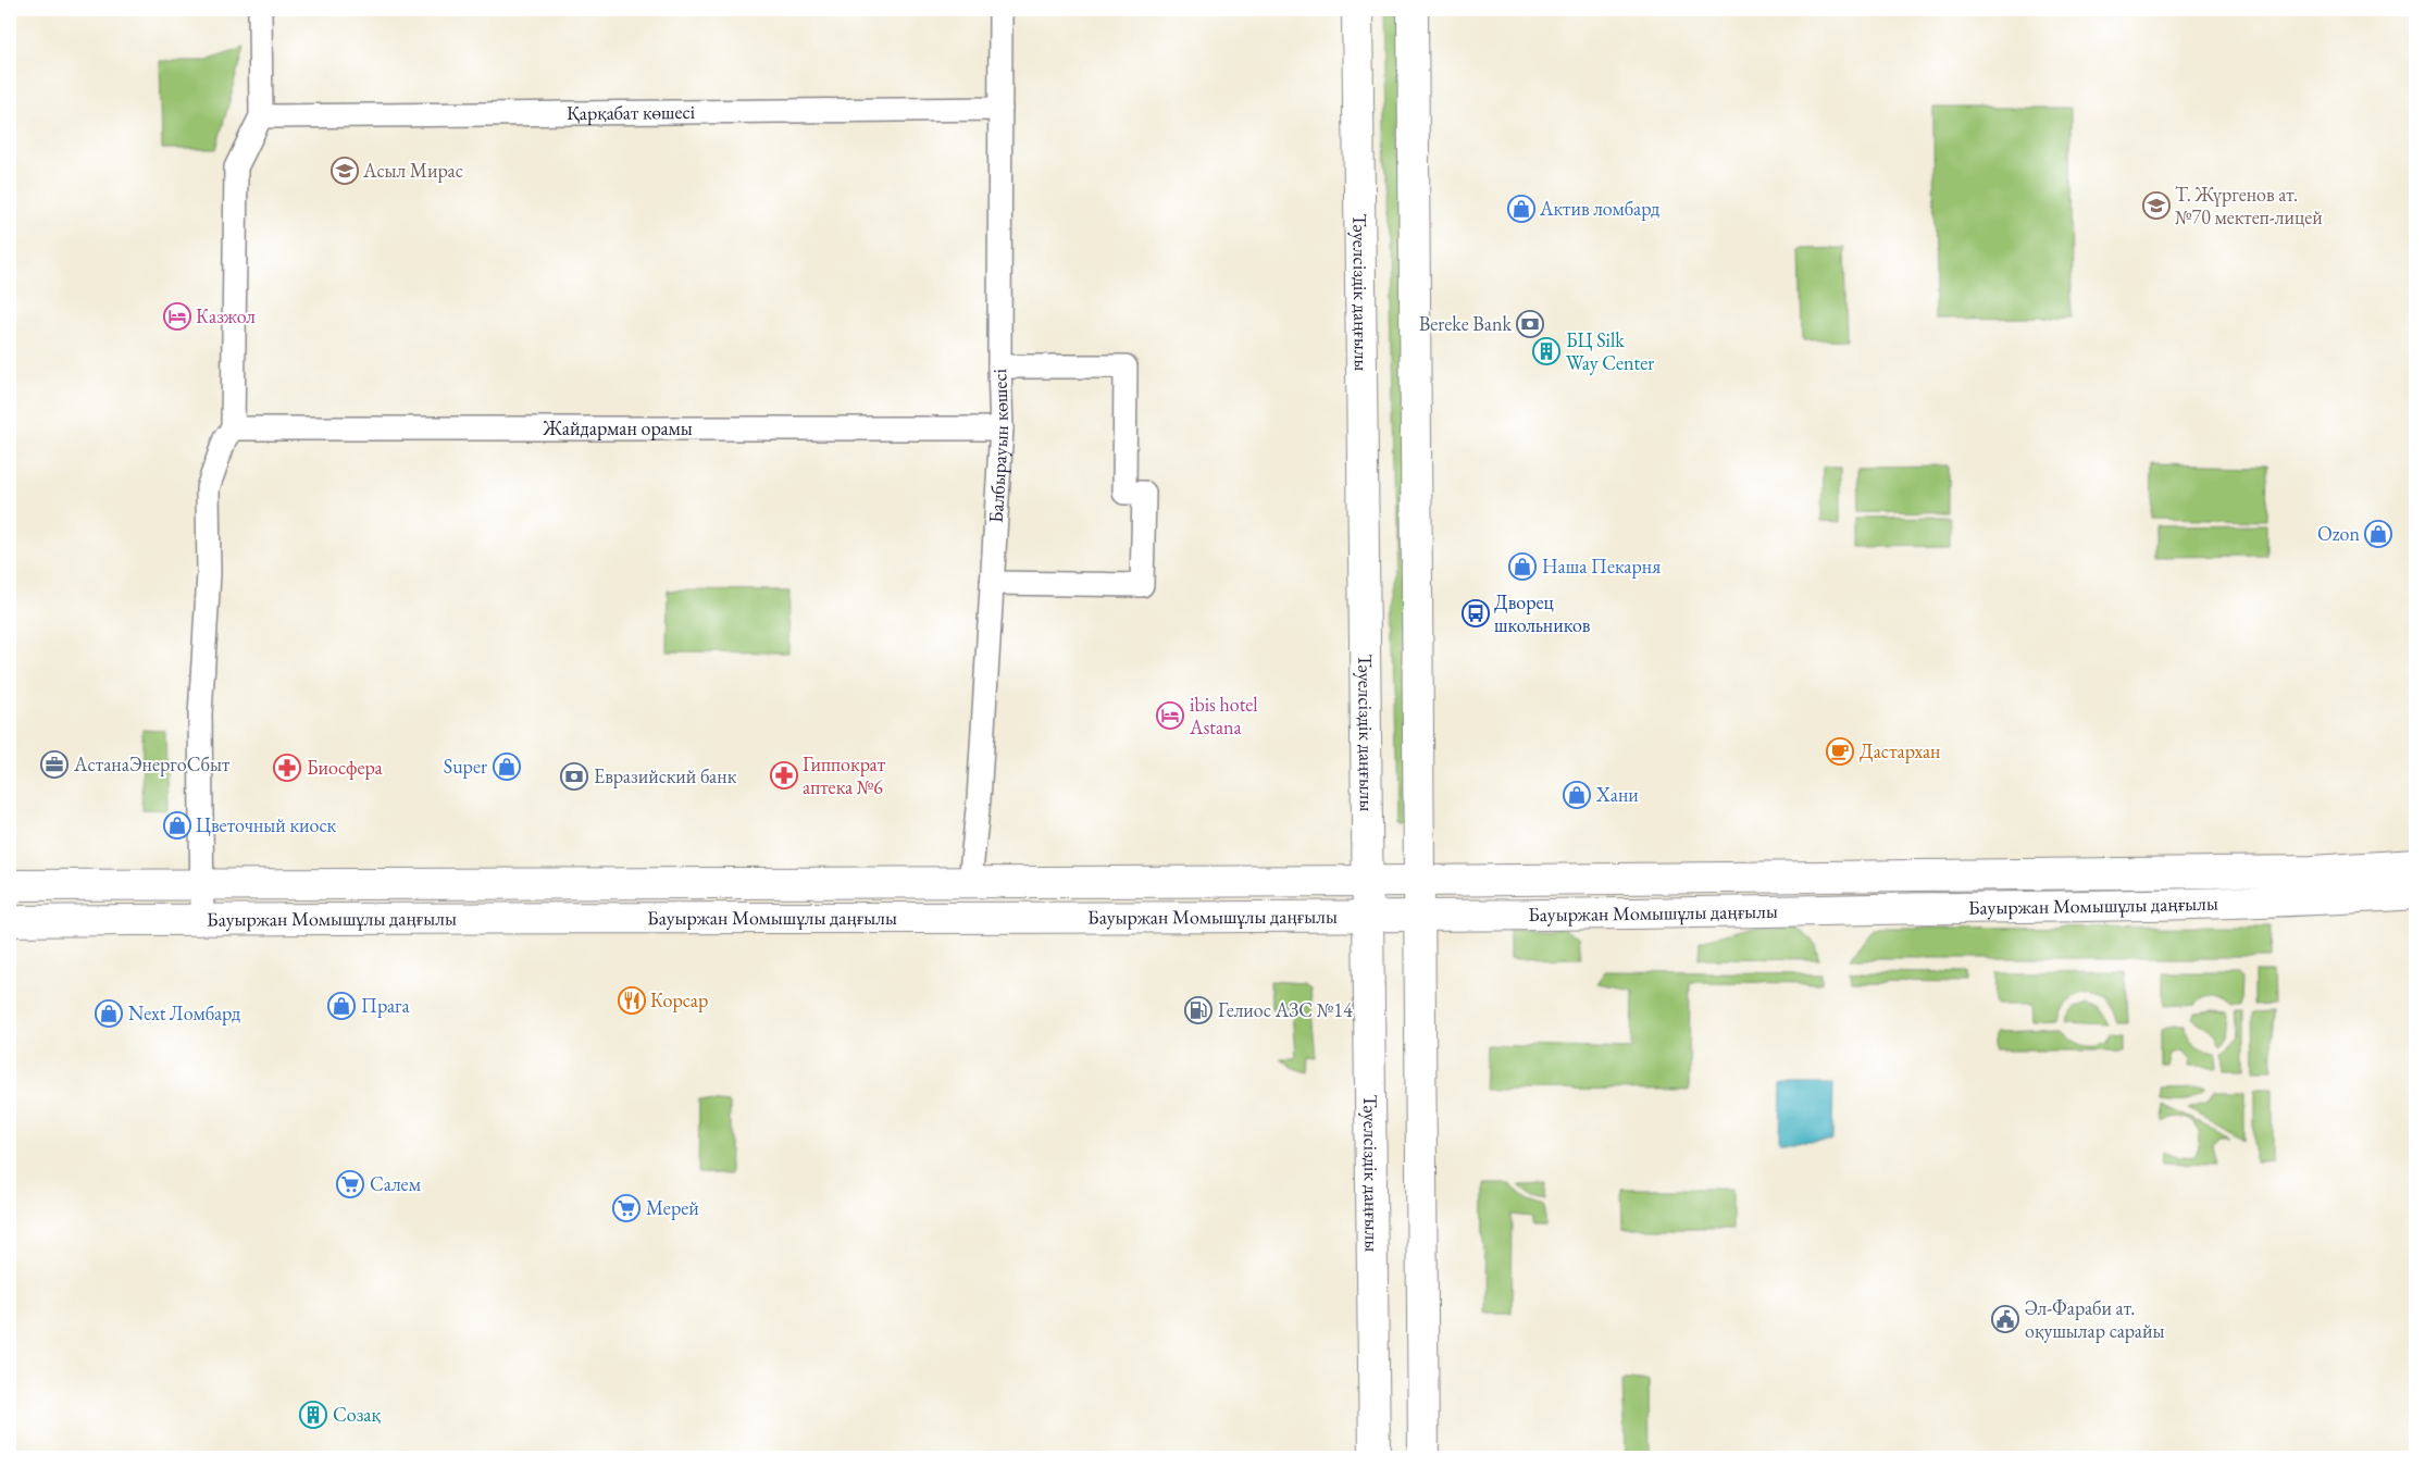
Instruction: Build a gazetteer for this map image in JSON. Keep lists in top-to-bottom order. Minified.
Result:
{"streets":{"main road":["Тәуелсіздік даңғылы","Бауыржан Момышұлы даңғылы"],"street":["Қарқабат көшесі","Жайдарман орамы","Балбырауын көшесі"]},"crossings":[["Қарқабат көшесі","Балбырауын көшесі"],["Тәуелсіздік даңғылы","Бауыржан Момышұлы даңғылы"],["Жайдарман орамы","Балбырауын көшесі"],["Балбырауын көшесі","Бауыржан Момышұлы даңғылы"]],"places":{"school or university":["Асыл Мирас","Т. Жүргенов ат. №70 мектеп-лицей"],"shop":["Актив ломбард","Ozon","Наша Пекарня","Super","Хани","Цветочный киоск","Прага","Next Ломбард"],"hotel":["Казжол","ibis hotel Astana"],"bank":["Bereke Bank","Евразийский банк"],"building":["БЦ Silk Way Center","Созақ"],"bus stop":["Дворец школьников"],"cafe":["Дастархан"],"office":["АстанаЭнергоСбыт"],"pharmacy":["Биосфера","Гиппократ аптека №6"],"restaurant":["Корсар"],"fuel station":["Гелиос АЗС №14"],"supermarket":["Салем","Мерей"],"public building":["Әл-Фараби ат. оқушылар сарайы"]}}
